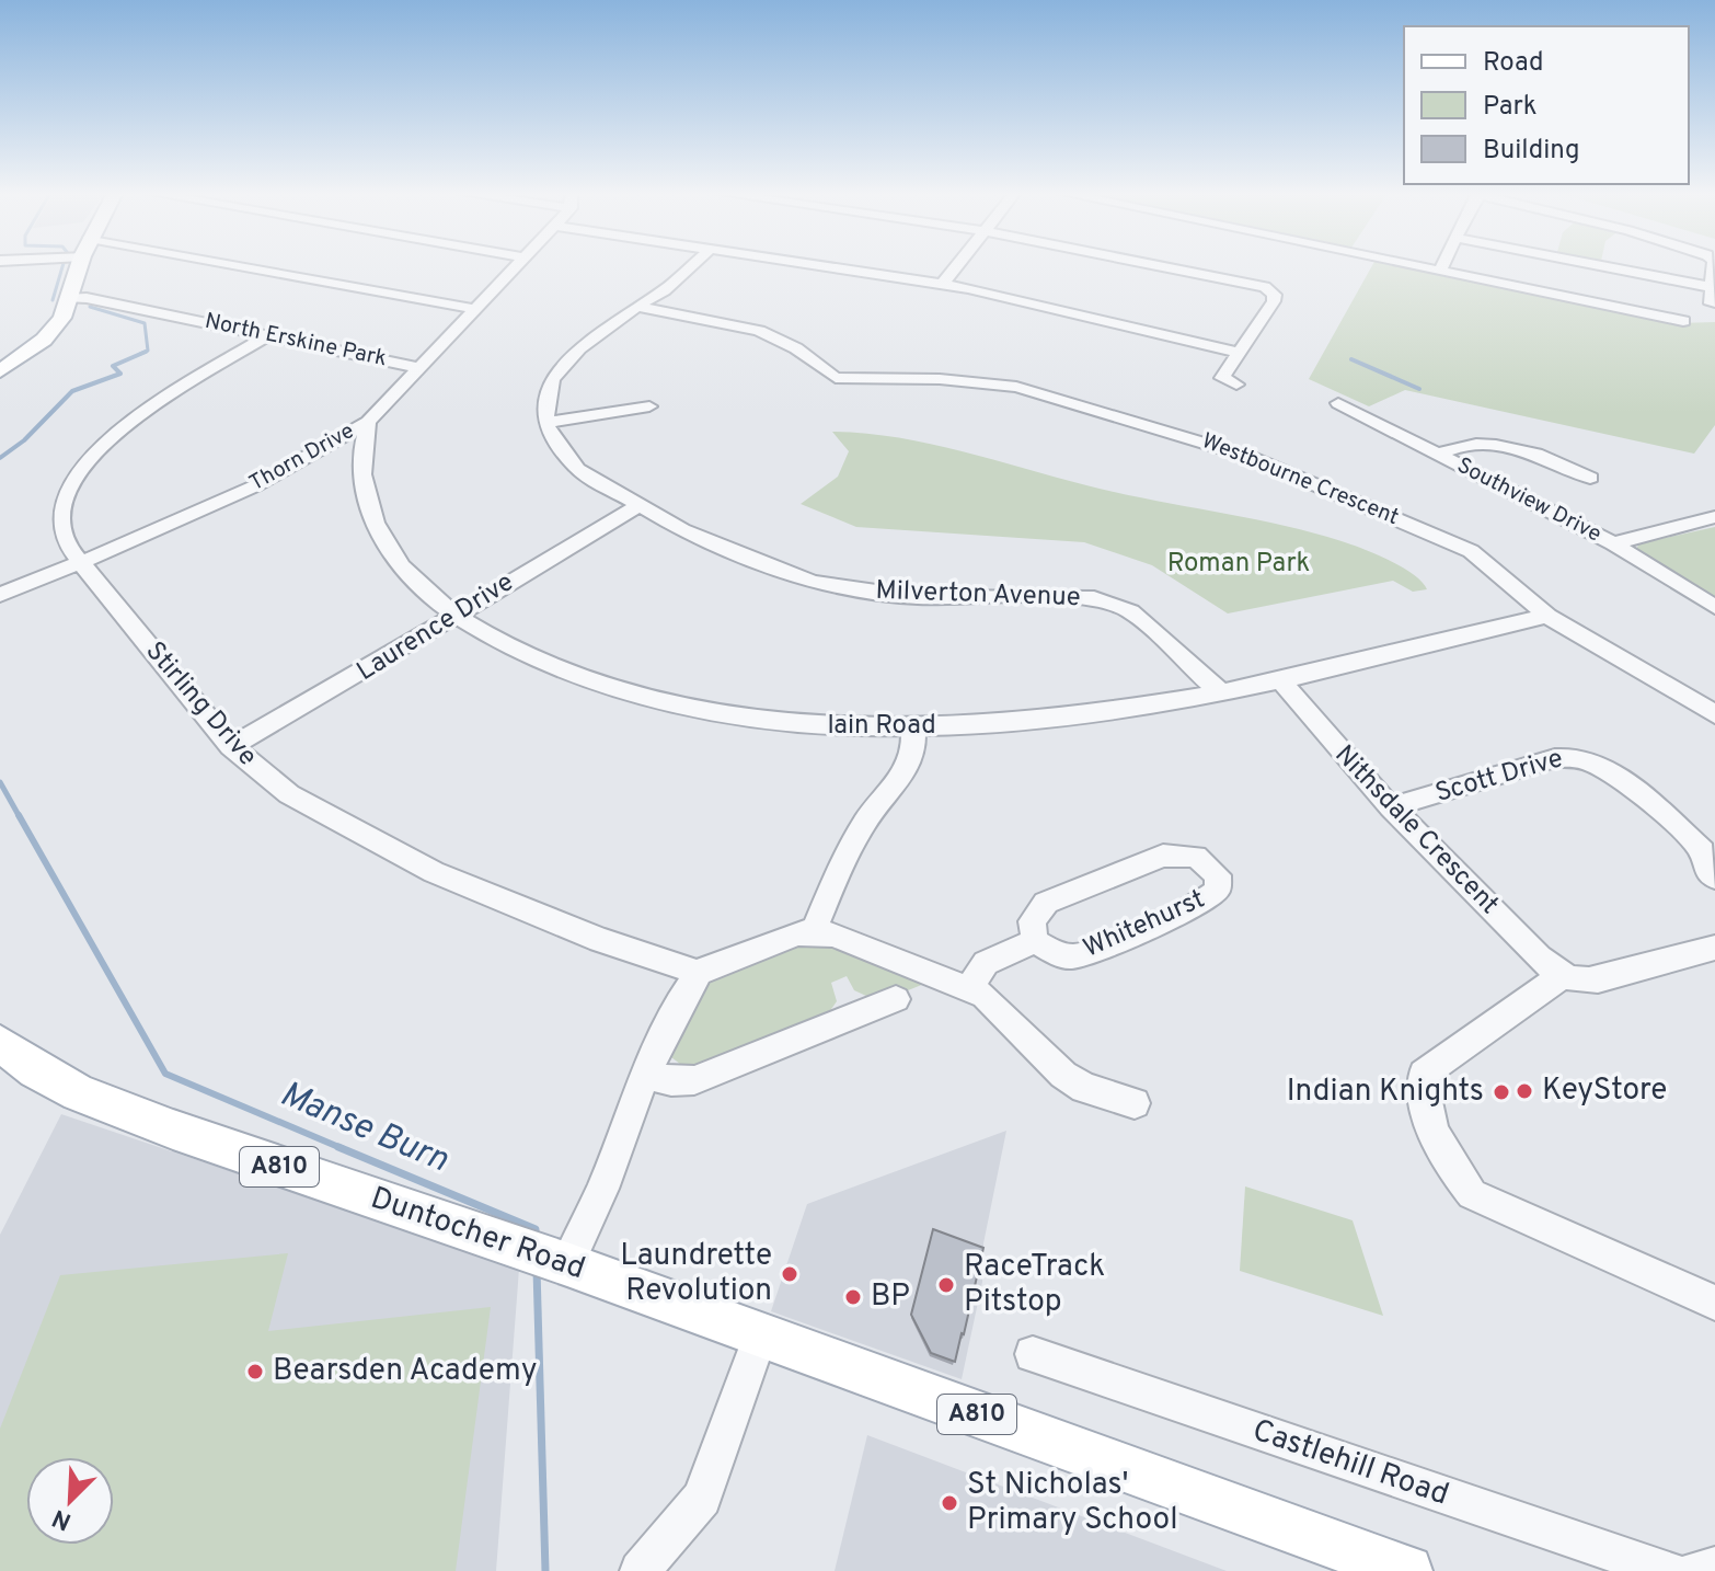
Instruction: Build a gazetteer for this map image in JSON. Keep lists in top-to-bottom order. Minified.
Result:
{"streets":{"main road":["A810","Duntocher Road"],"street":["North Erskine Park","Thorn Drive","Westbourne Crescent","Southview Drive","Milverton Avenue","Laurence Drive","Stirling Drive","Iain Road","Scott Drive","Nithsdale Crescent","Whitehurst","Castlehill Road"]},"crossings":[["North Erskine Park","Thorn Drive"],["North Erskine Park","Stirling Drive"],["Thorn Drive","Stirling Drive"],["Thorn Drive","Iain Road"],["Westbourne Crescent","Iain Road"],["Milverton Avenue","Laurence Drive"],["Milverton Avenue","Iain Road"],["Laurence Drive","Stirling Drive"],["Laurence Drive","Iain Road"],["Iain Road","Nithsdale Crescent"],["Scott Drive","Nithsdale Crescent"]],"water":["Manse Burn"],"parks":["Roman Park"],"places":["KeyStore","Indian Knights","Laundrette Revolution","RaceTrack Pitstop","BP","Bearsden Academy","St Nicholas' Primary School"],"legend":["Road","Park","Building"],"north":"bottom left"}
